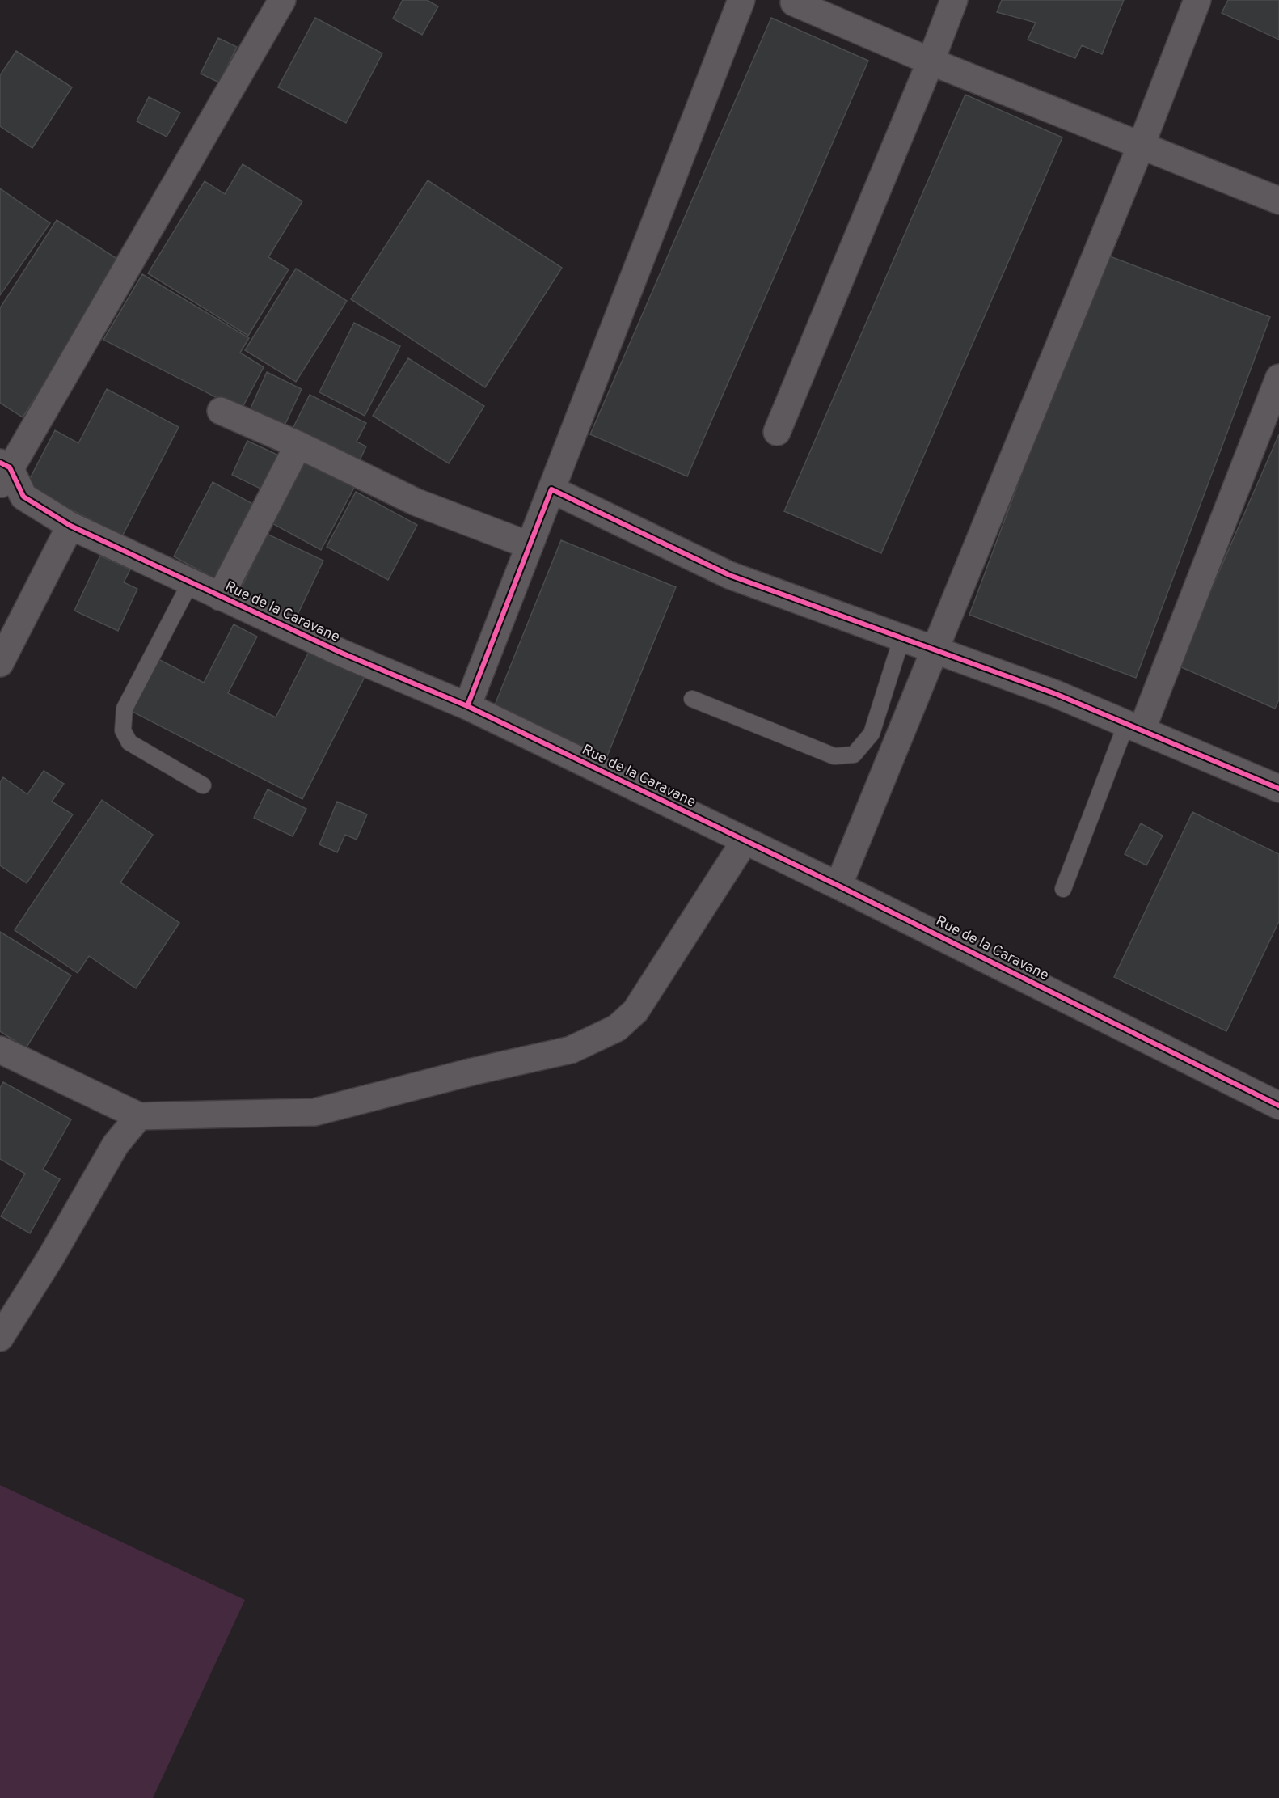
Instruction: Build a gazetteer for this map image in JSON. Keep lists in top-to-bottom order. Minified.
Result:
{"streets":{"street":["Rue de la Caravane"]}}
